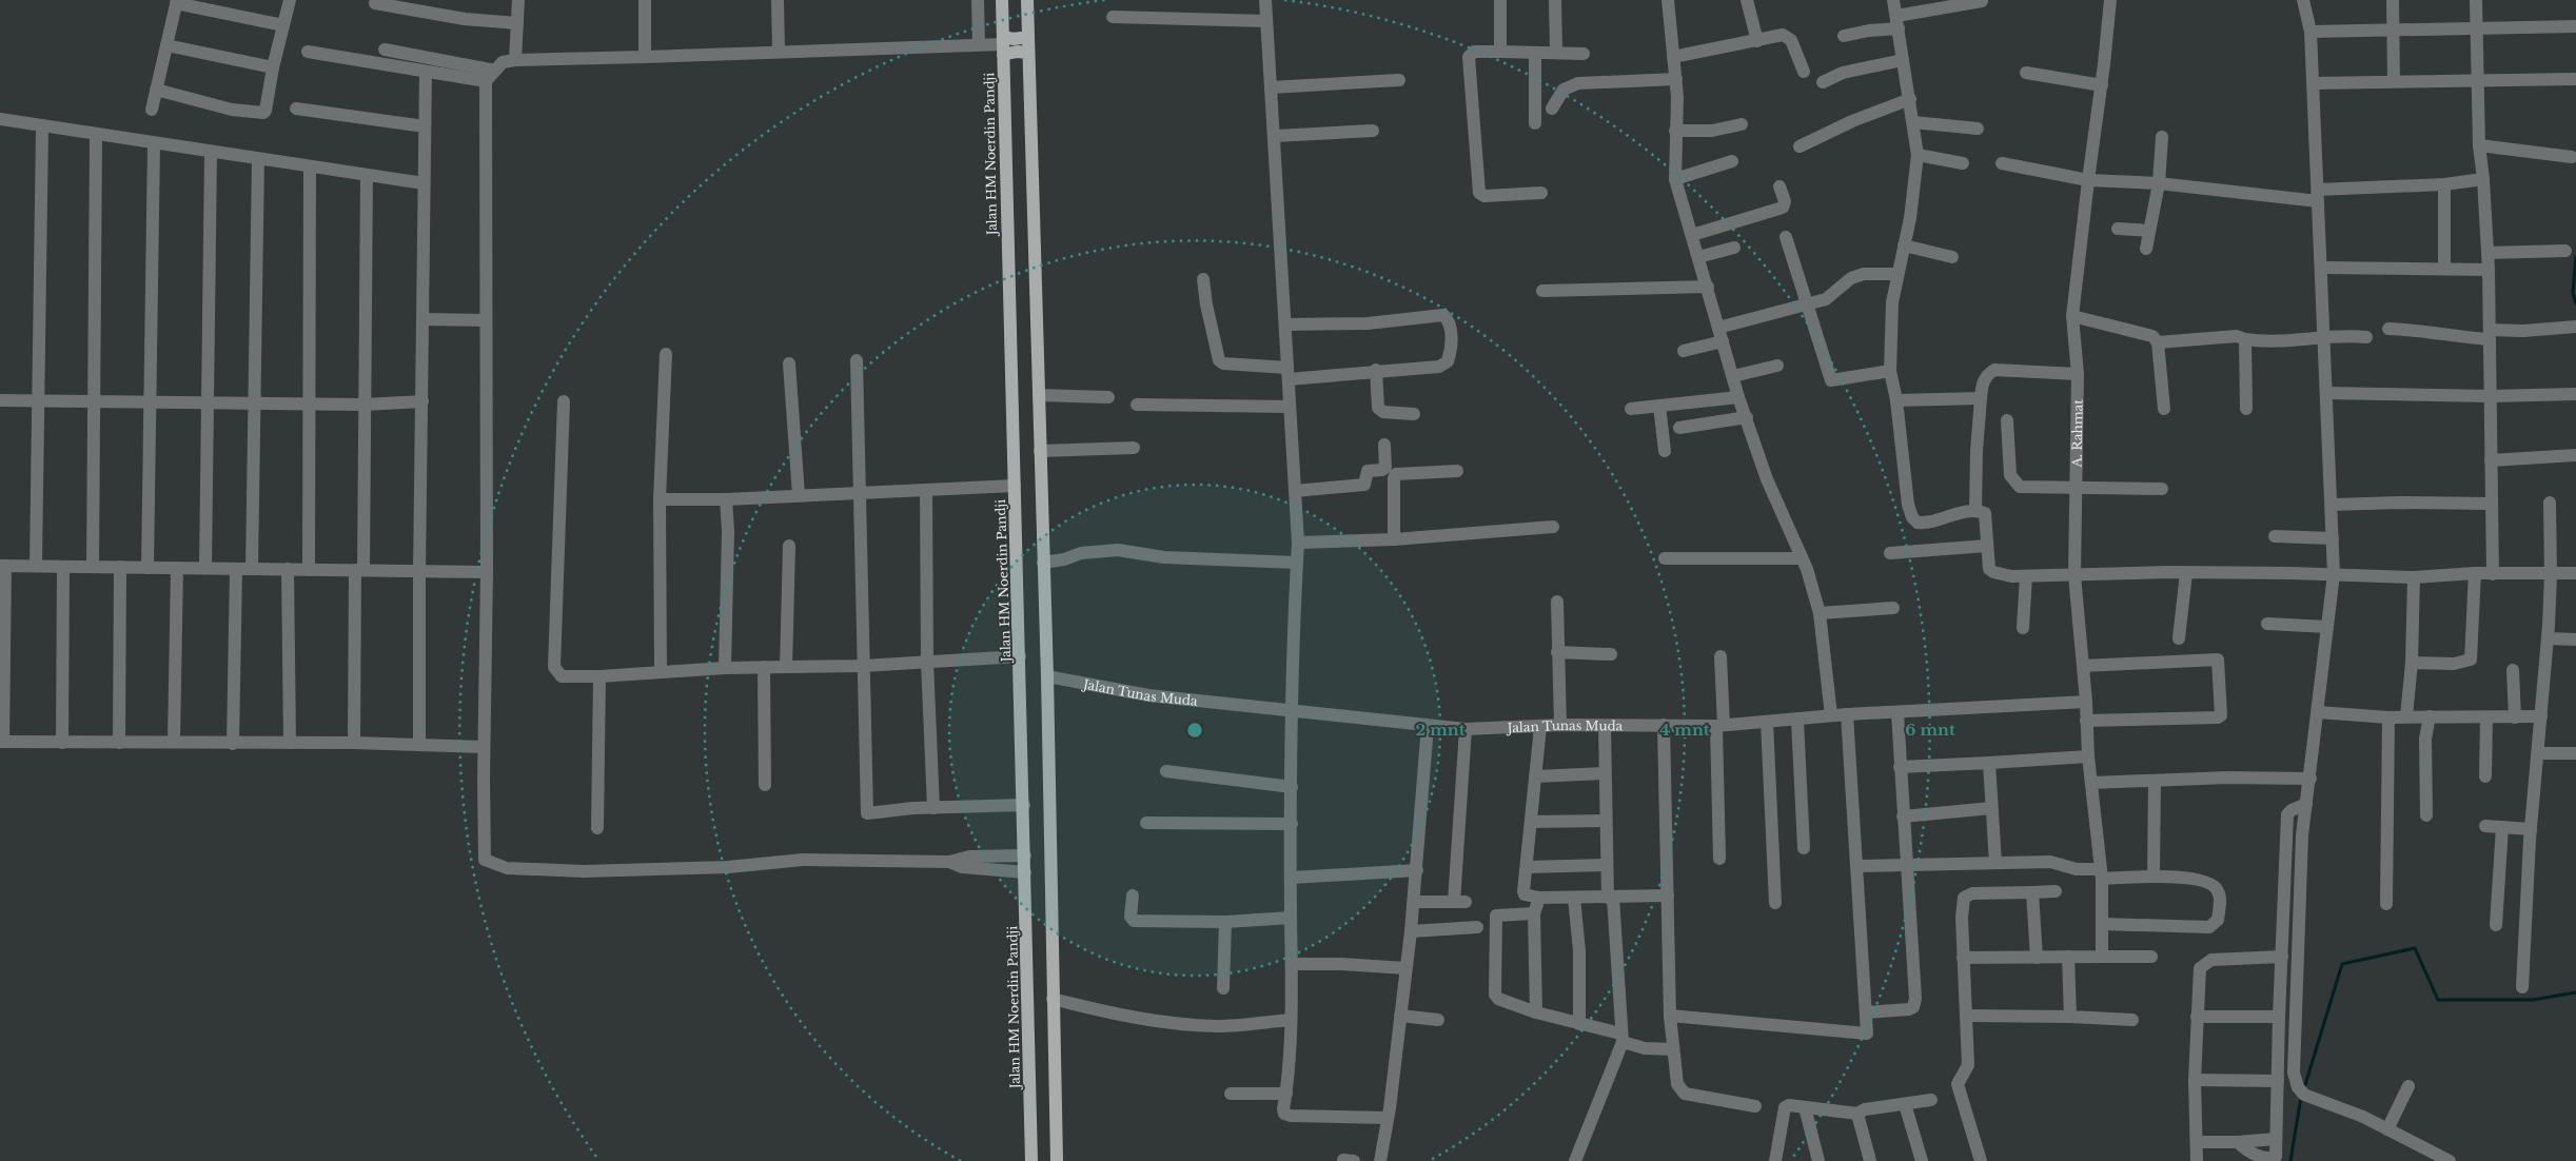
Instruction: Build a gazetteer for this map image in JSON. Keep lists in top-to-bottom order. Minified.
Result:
{"streets":{"main road":["Jalan HM Noerdin Pandji"],"street":["A. Rahmat","Jalan Tunas Muda"]},"crossings":[["A. Rahmat","Jalan Tunas Muda"]],"rings":["2 mnt","4 mnt","6 mnt"]}
